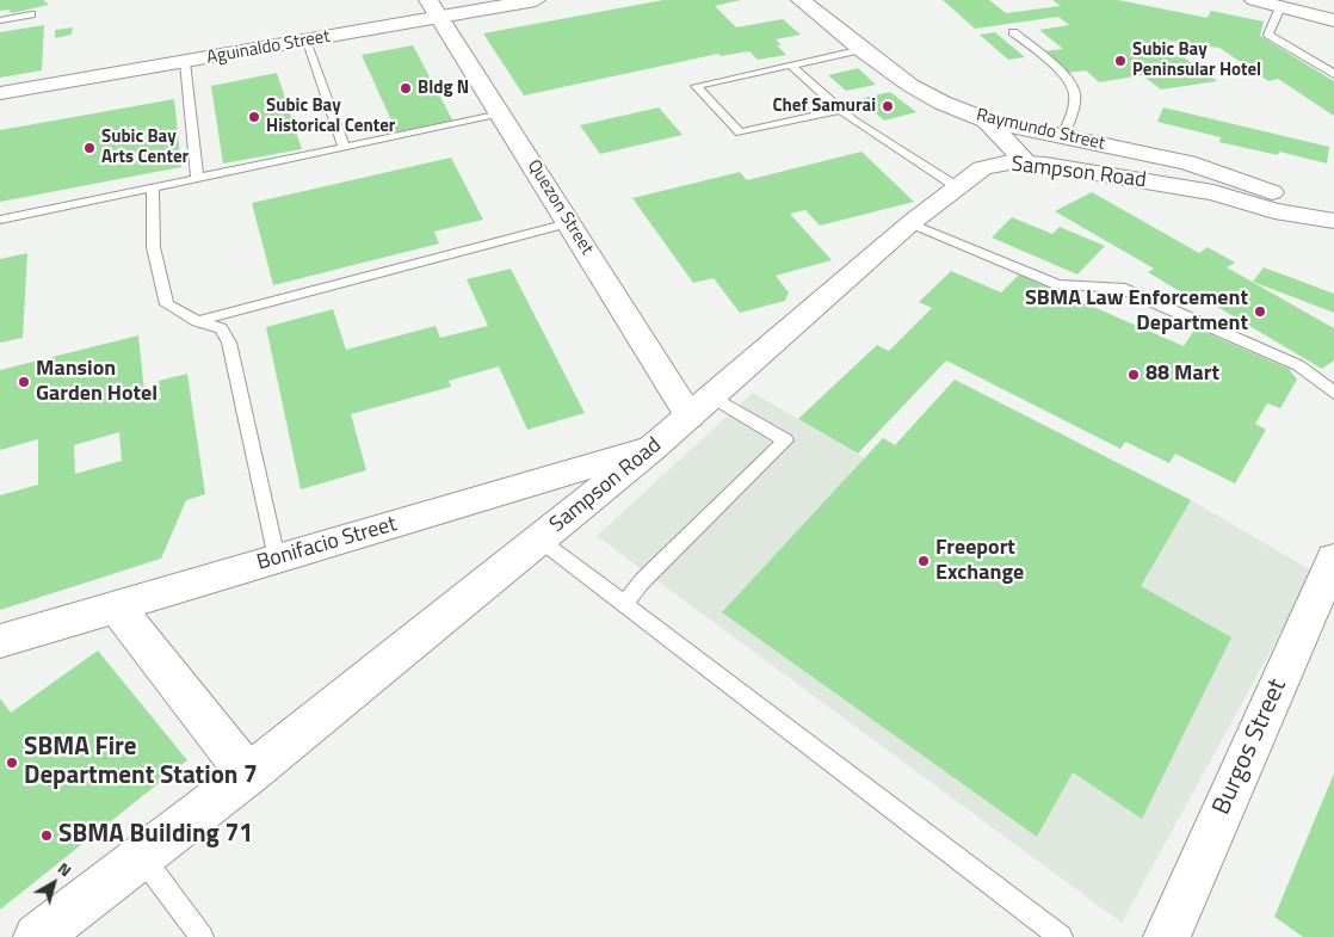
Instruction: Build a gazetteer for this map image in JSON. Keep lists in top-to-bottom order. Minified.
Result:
{"streets":{"street":["Aguinaldo Street","Raymundo Street","Sampson Road","Quezon Street","Bonifacio Street","Burgos Street"]},"crossings":[["Aguinaldo Street","Quezon Street"],["Raymundo Street","Sampson Road"],["Sampson Road","Quezon Street"],["Sampson Road","Bonifacio Street"]],"places":["Subic Bay Peninsular Hotel","Bldg N","Chef Samurai","Subic Bay Historical Center","Subic Bay Arts Center","SBMA Law Enforcement Department","88 Mart","Mansion Garden Hotel","Freeport Exchange","SBMA Fire Department Station 7","SBMA Building 71"],"north":"top right"}
